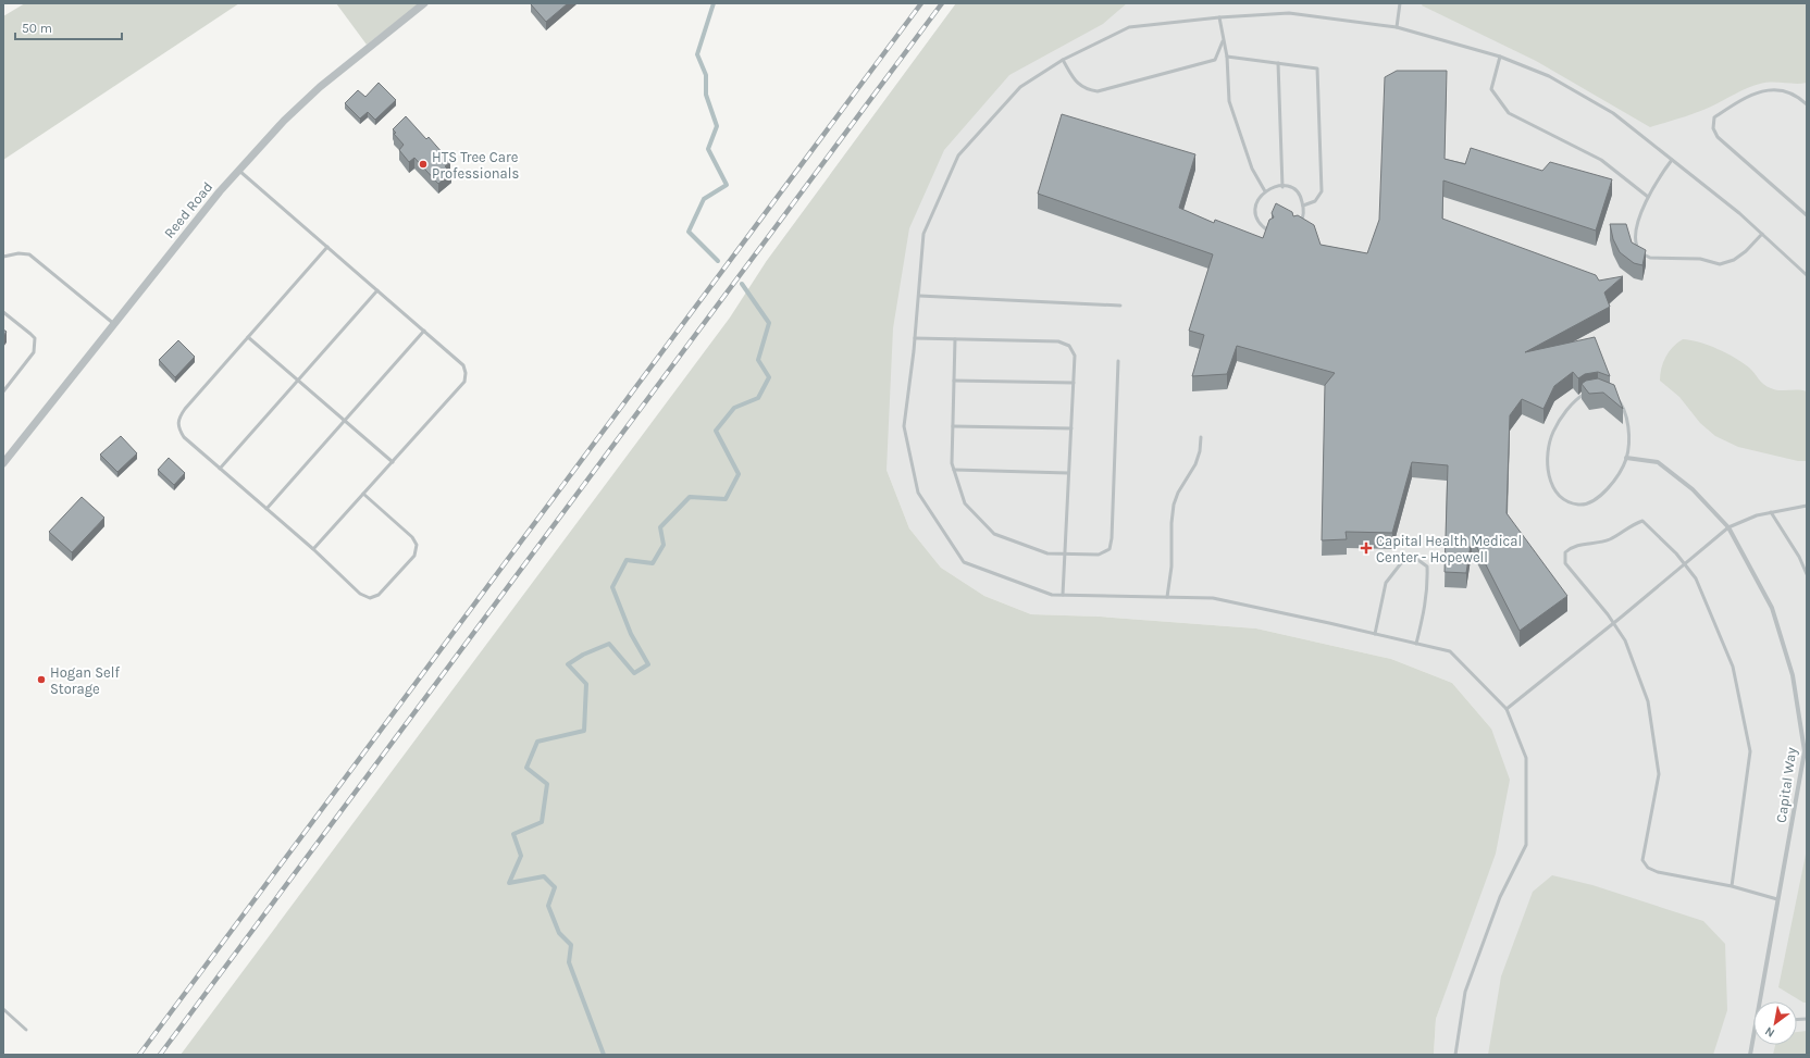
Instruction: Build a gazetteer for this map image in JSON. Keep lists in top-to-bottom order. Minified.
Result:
{"streets":{"street":["Reed Road","Capital Way"]},"places":{"other":["HTS Tree Care Professionals","Hogan Self Storage"],"health":["Capital Health Medical Center - Hopewell"]},"scale_bar":"50 m","north":"bottom left"}
